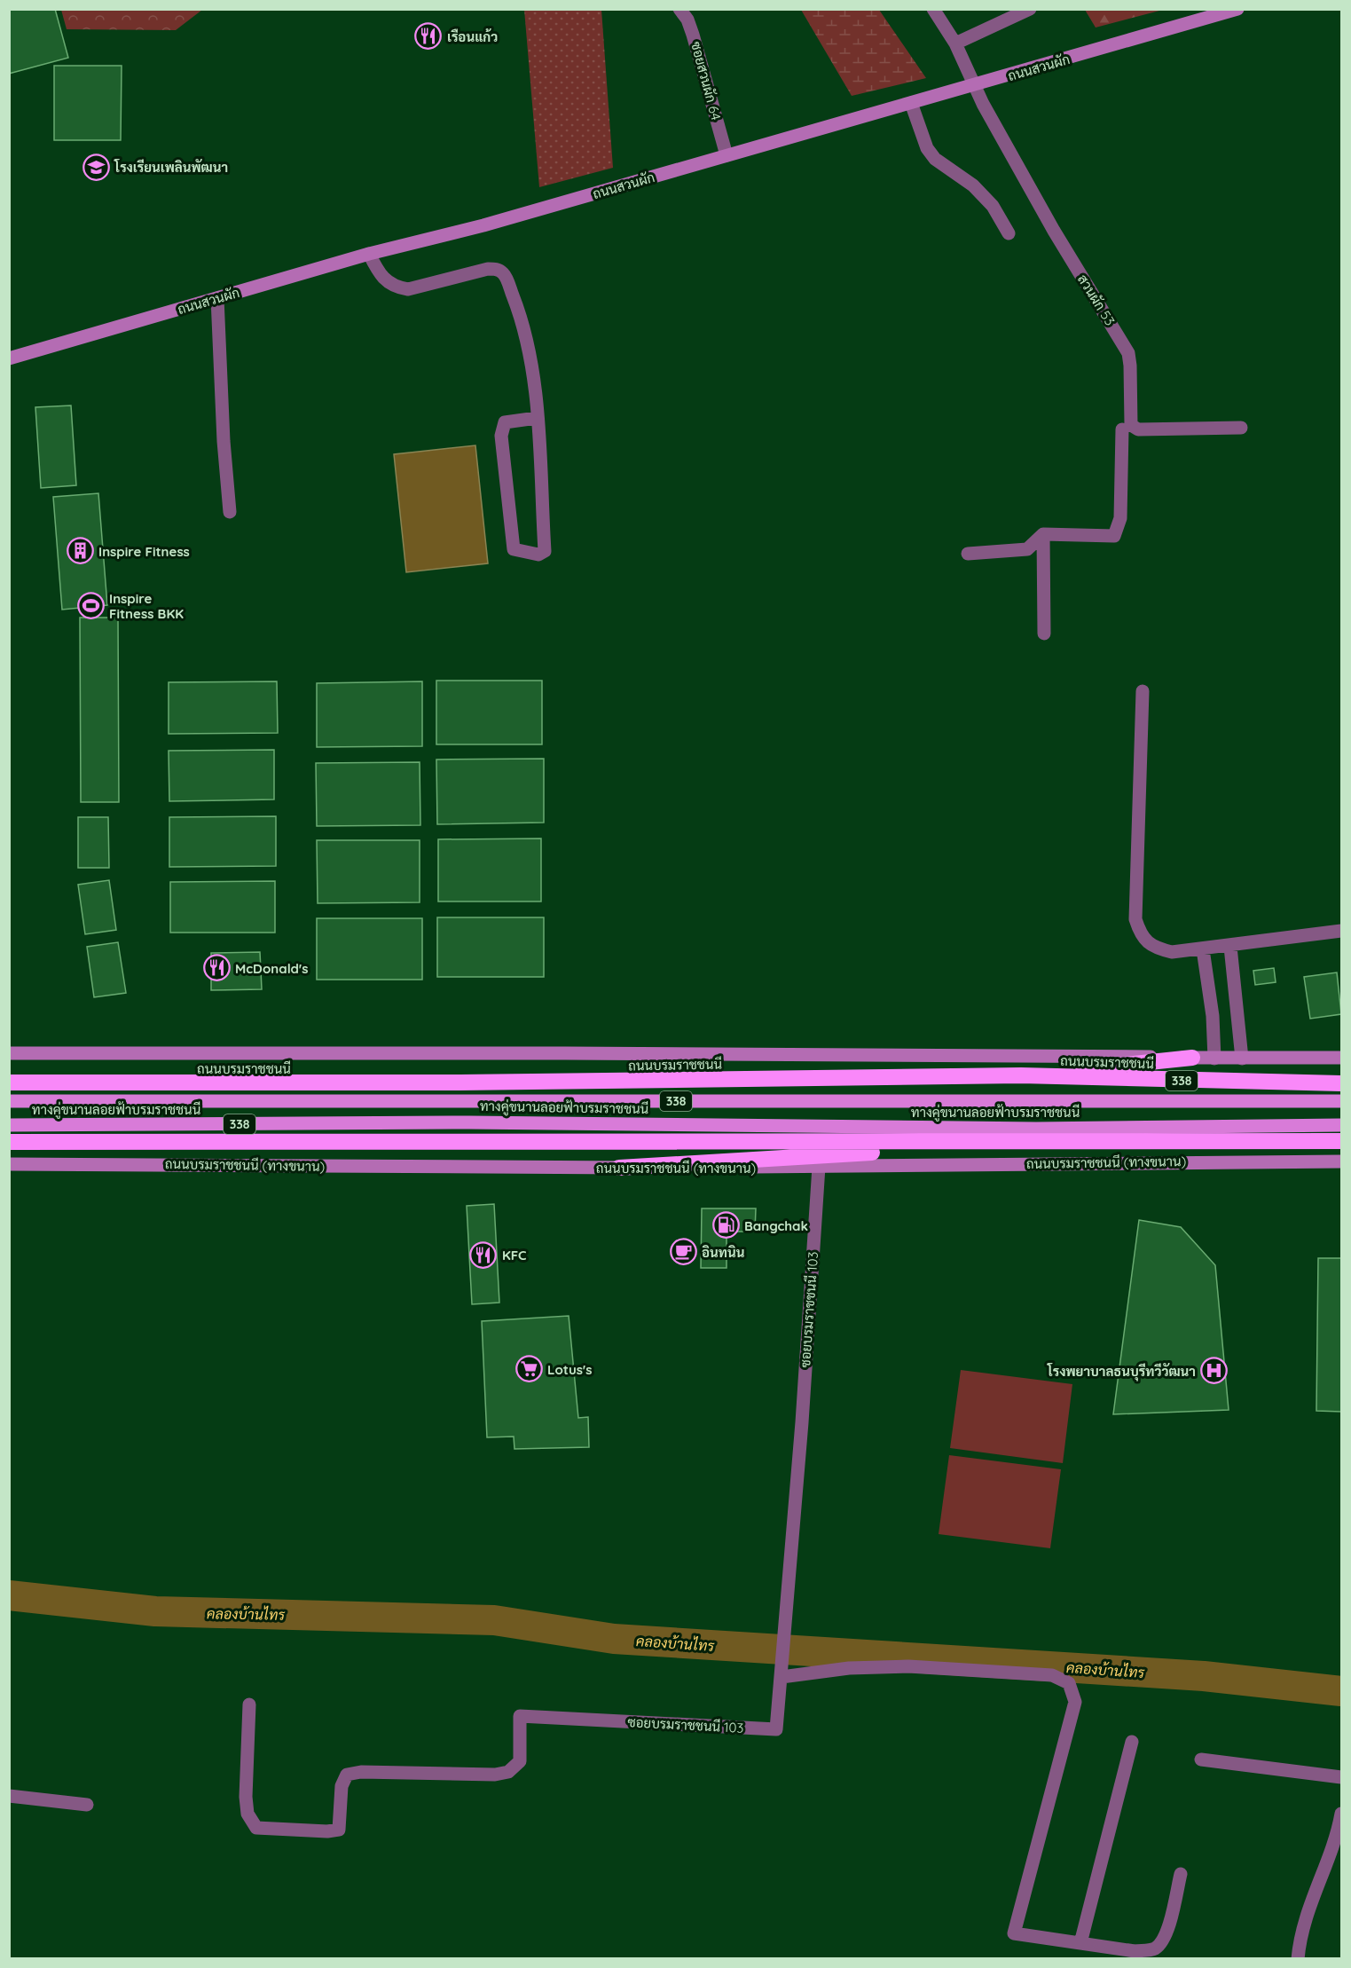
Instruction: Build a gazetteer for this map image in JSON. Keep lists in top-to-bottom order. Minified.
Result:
{"streets":{"highway":["ถนนบรมราชชนนี","338"],"main road":["ถนนสวนผัก","ทางคู่ขนานลอยฟ้าบรมราชชนนี","ถนนบรมราชชนนี (ทางขนาน)"],"street":["ซอยสวนผัก 64","สวนผัก 53","ซอยบรมราชชนนี 103"]},"crossings":[["ถนนสวนผัก","ซอยสวนผัก 64"],["ถนนสวนผัก","สวนผัก 53"],["ถนนบรมราชชนนี (ทางขนาน)","ซอยบรมราชชนนี 103"]],"water":["คลองบ้านไทร"],"places":{"restaurant":["เรือนแก้ว","McDonald's","KFC"],"school or university":["โรงเรียนเพลินพัฒนา"],"building":["Inspire Fitness"],"sports":["Inspire Fitness BKK"],"fuel station":["Bangchak"],"cafe":["อินทนิน"],"supermarket":["Lotus's"],"hospital":["โรงพยาบาลธนบุรีทวีวัฒนา"]}}
